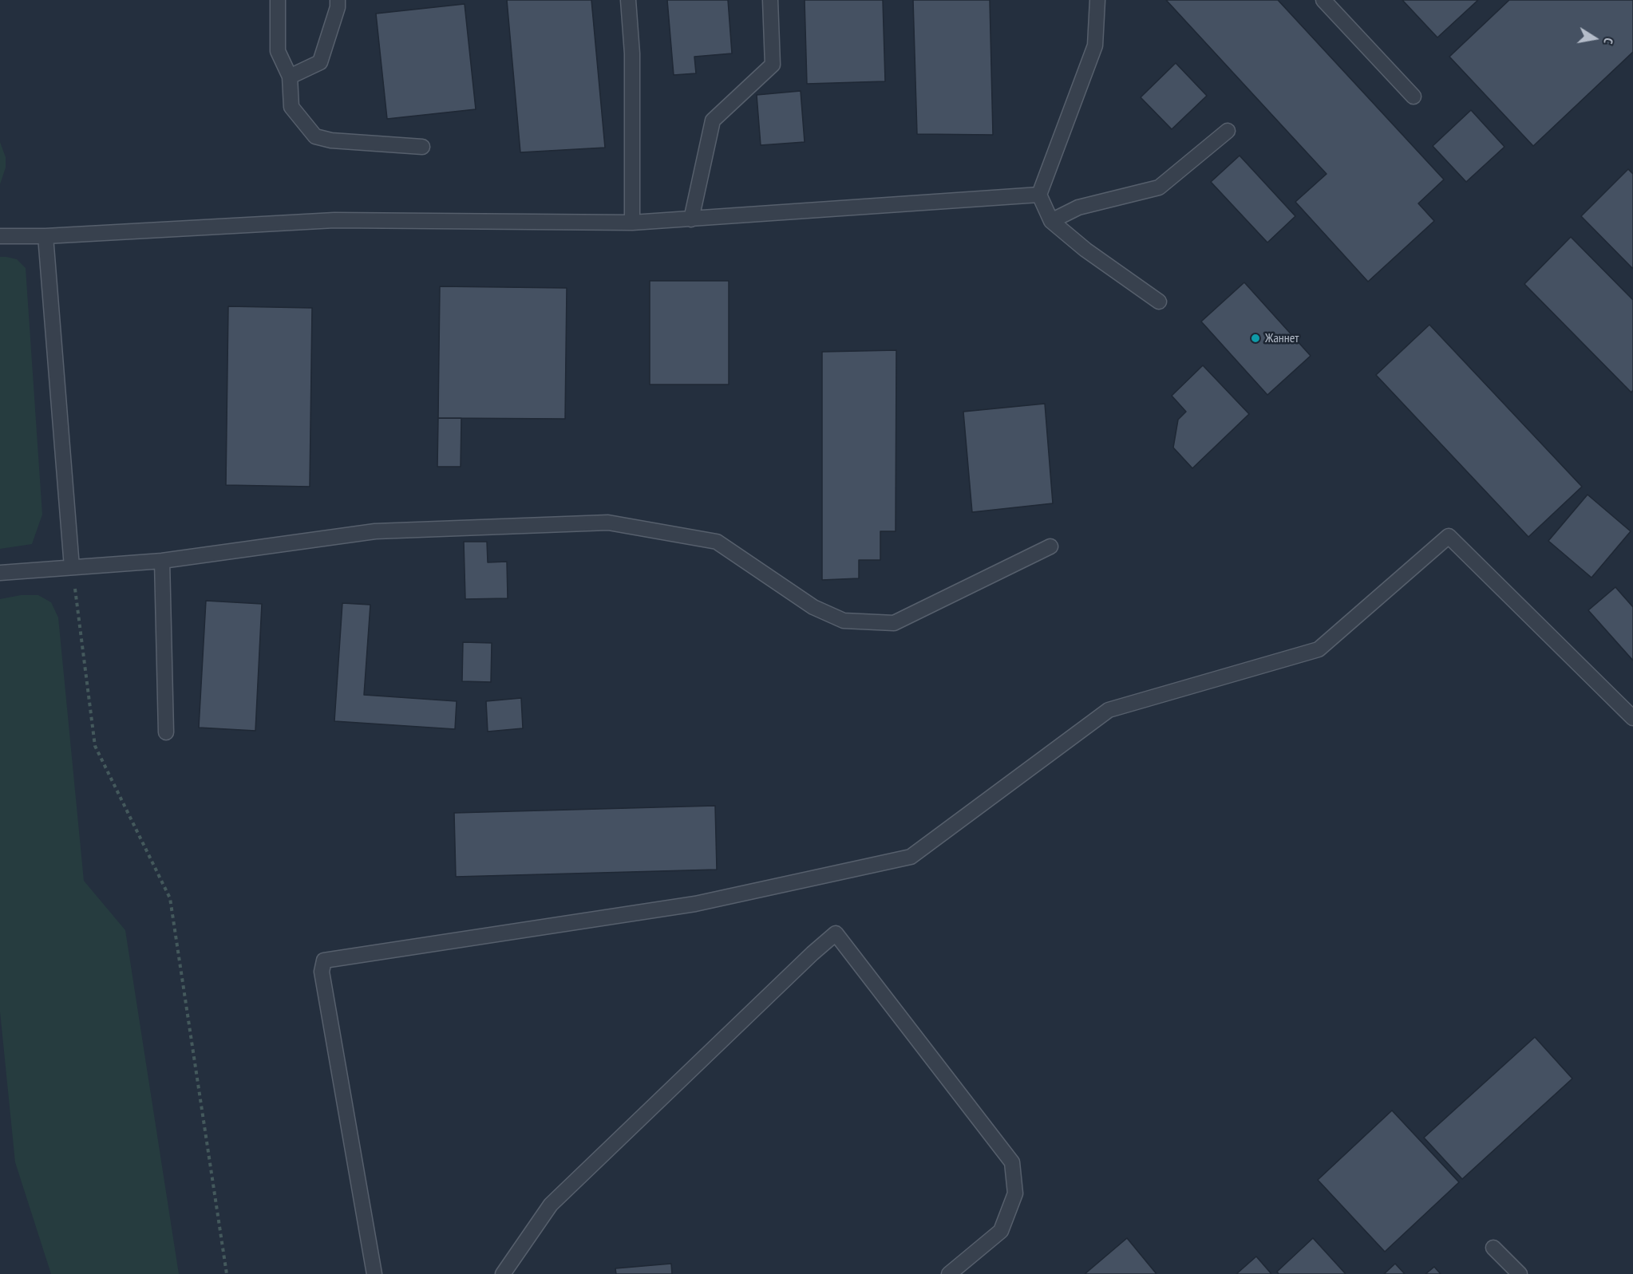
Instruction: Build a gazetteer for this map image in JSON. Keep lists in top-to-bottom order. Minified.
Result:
{"places":["Жаннет"],"north":"right"}
